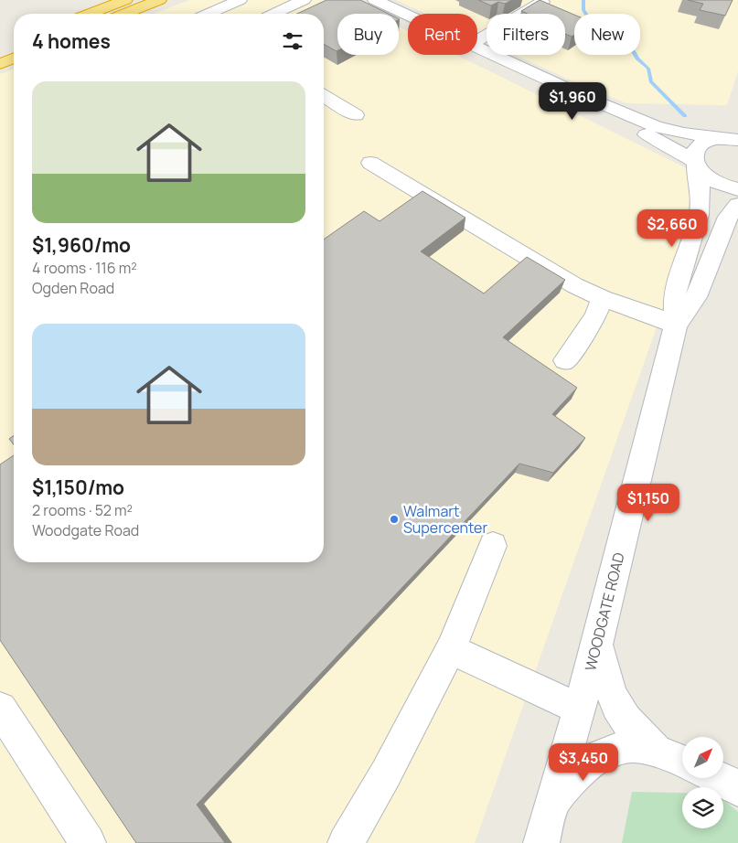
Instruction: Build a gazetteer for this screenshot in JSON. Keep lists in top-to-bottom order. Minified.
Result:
{"streets":{"street":["WOODGATE ROAD"]},"places":["Walmart Supercenter"],"north":"top right","page":{"chip":["Buy","Rent","Filters","New"],"heading":"4 homes","list":[{"name":"$1,960/mo","note":"4 rooms · 116 m² · Ogden Road"},{"name":"$1,150/mo","note":"2 rooms · 52 m² · Woodgate Road"}],"price":["$1,960","$2,660","$1,150","$3,450"]}}
